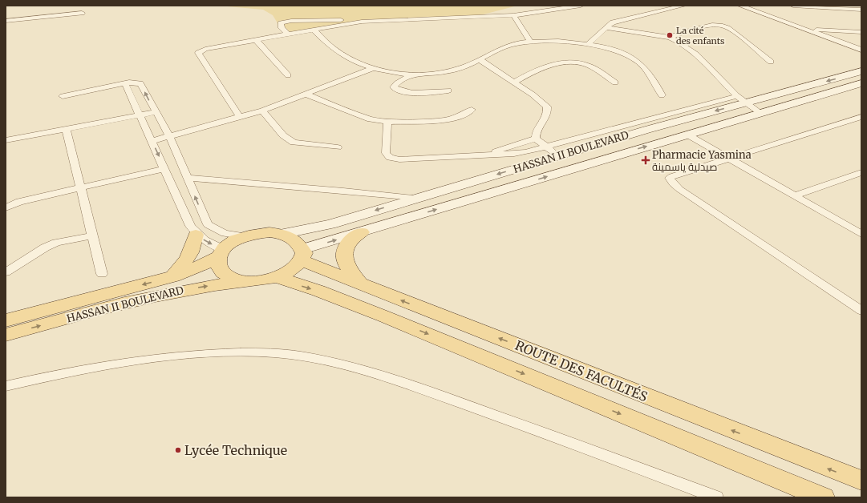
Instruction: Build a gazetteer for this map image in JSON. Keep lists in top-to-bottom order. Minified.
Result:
{"streets":{"main road":["HASSAN II BOULEVARD","ROUTE DES FACULTÉS"]},"crossings":[["HASSAN II BOULEVARD","ROUTE DES FACULTÉS"]],"places":{"other":["La cité des enfants","Lycée Technique"],"health":["Pharmacie Yasmina صيدلية ياسمينة"]}}
